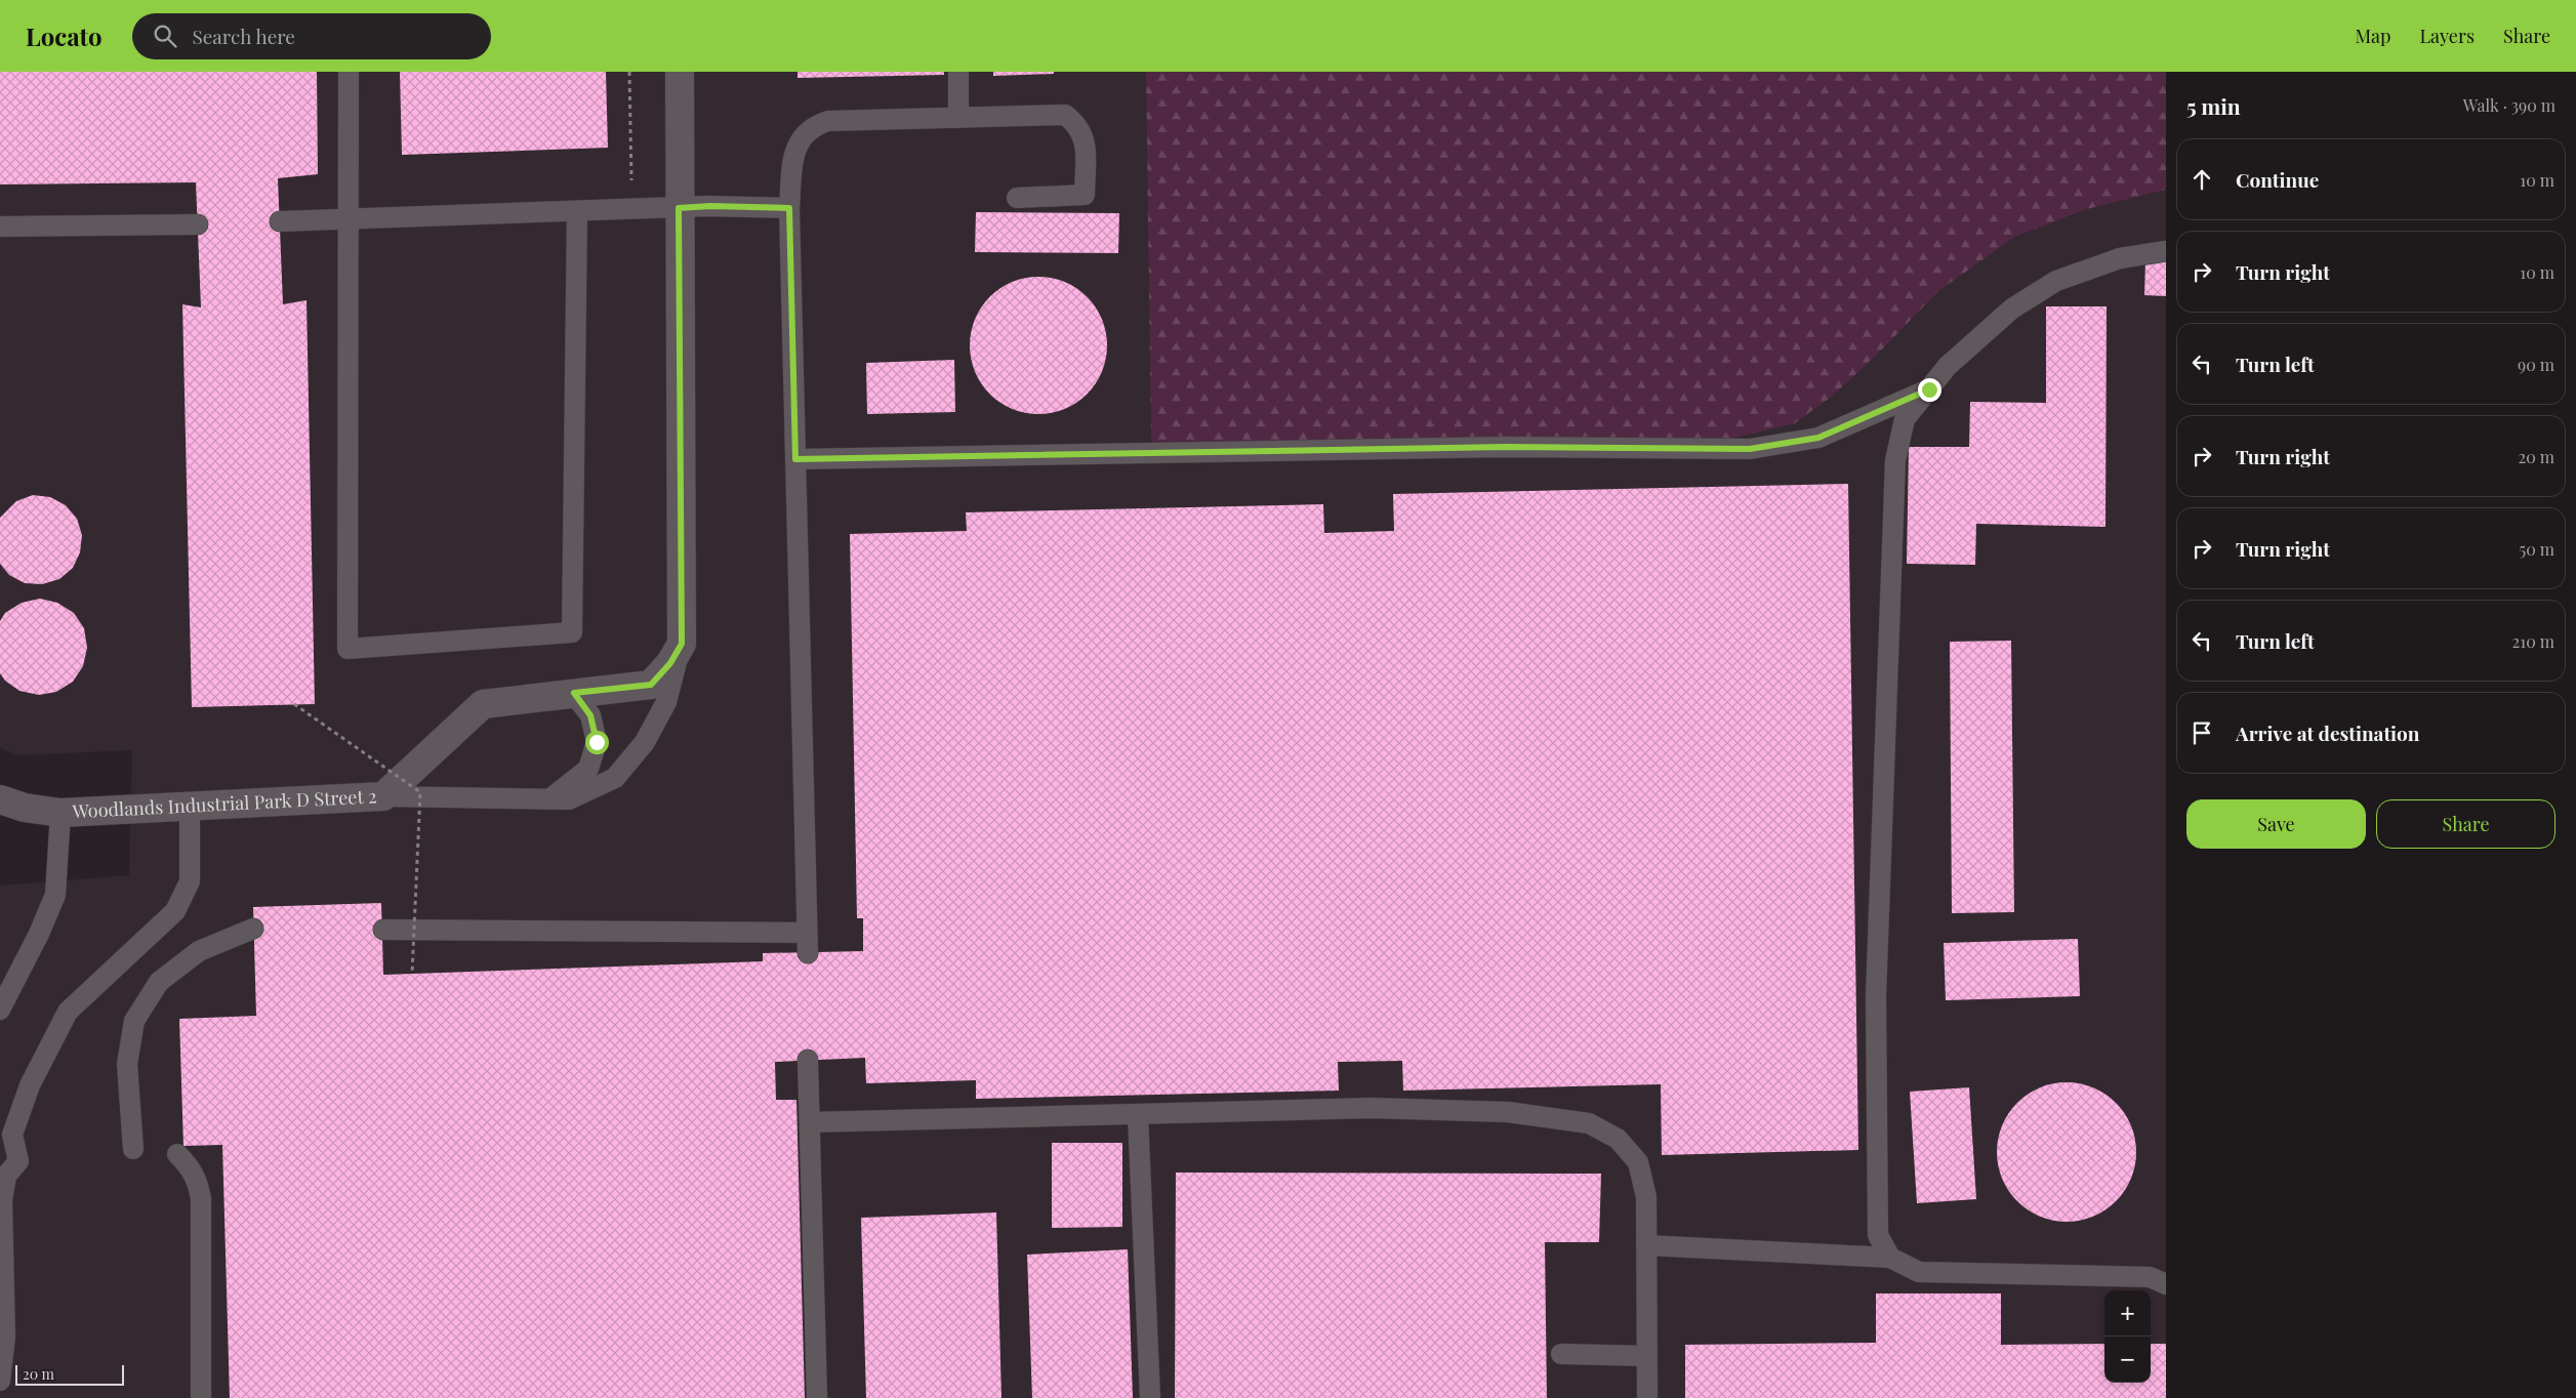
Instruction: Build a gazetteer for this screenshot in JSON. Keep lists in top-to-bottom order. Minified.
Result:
{"streets":{"street":["Woodlands Industrial Park D Street 2"]},"scale_bar":"20 m","page":{"header":"Locato","search":"Search here","nav":["Map","Layers","Share"],"heading":["5 min","Walk · 390 m"],"list":[["Continue","10 m"],["Turn right","10 m"],["Turn left","90 m"],["Turn right","20 m"],["Turn right","50 m"],["Turn left","210 m"],"Arrive at destination"],"buttons":["Save","Share"],"map_buttons":["+","−"],"scale":"20 m"}}
